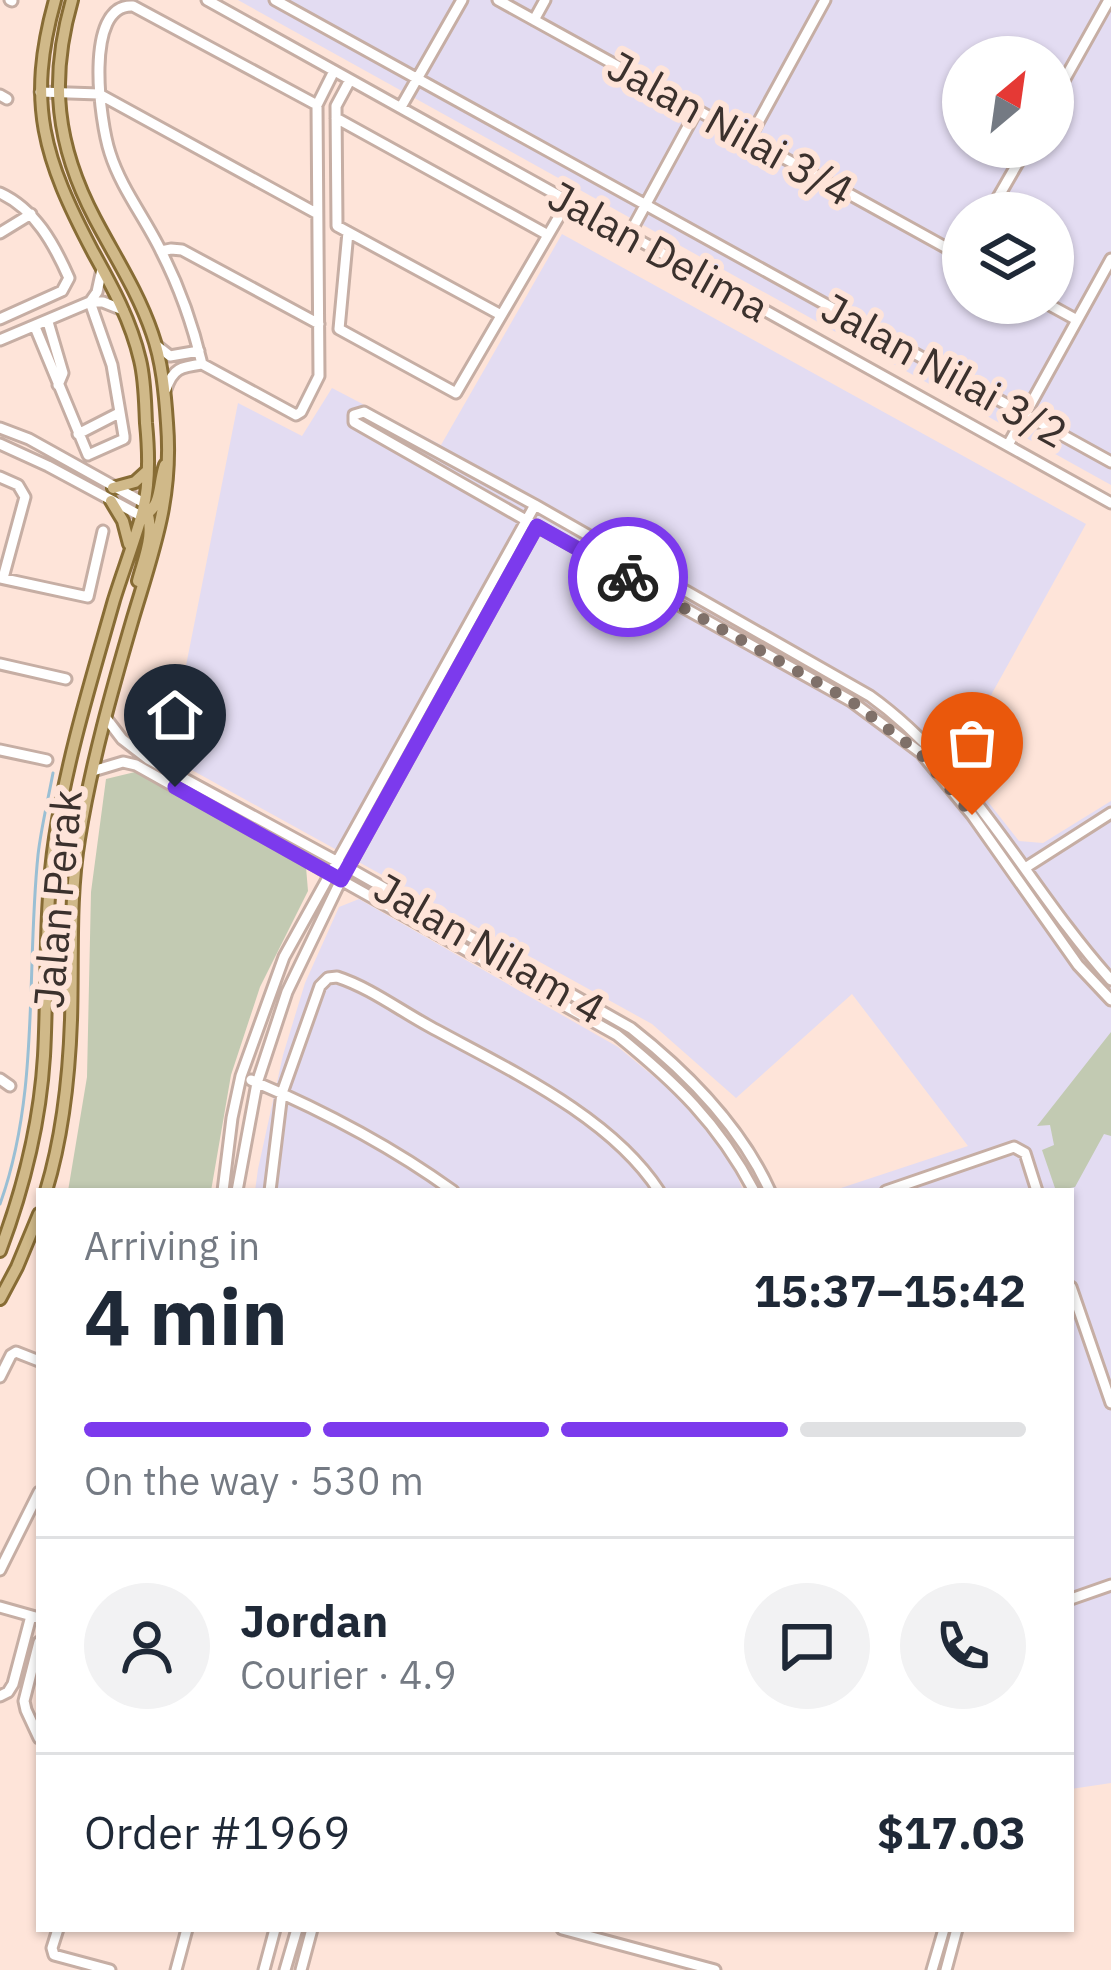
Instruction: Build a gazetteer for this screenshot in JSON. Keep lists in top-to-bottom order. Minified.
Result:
{"streets":{"main road":["Jalan Perak"],"street":["Jalan Nilai 3/4","Jalan Delima","Jalan Nilai 3/2","Jalan Nilam 4"]},"crossings":[["Jalan Perak","Jalan Nilam 4"]],"north":"top right","page":{"heading":["4 min","Arriving in","15:37–15:42"],"panel":["Jordan","Courier · 4.9","Order #1969","$17.03"],"bar":"On the way · 530 m"}}
